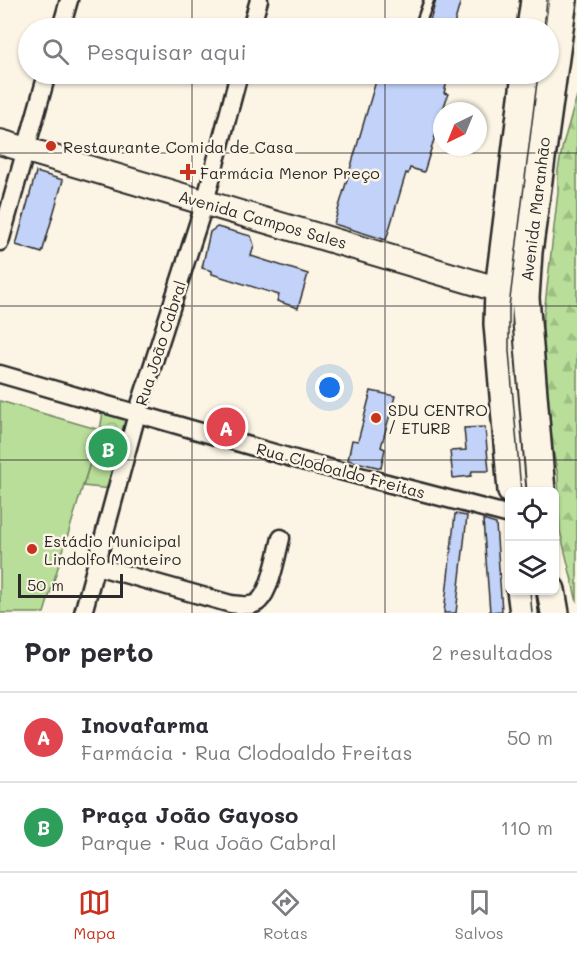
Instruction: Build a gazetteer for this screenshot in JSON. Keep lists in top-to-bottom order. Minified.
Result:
{"streets":{"main road":["Avenida Maranhão","Avenida Campos Sales"],"street":["Rua João Cabral","Rua Clodoaldo Freitas"]},"crossings":[["Avenida Maranhão","Avenida Campos Sales"],["Avenida Campos Sales","Rua João Cabral"],["Rua João Cabral","Rua Clodoaldo Freitas"]],"places":{"other":["Restaurante Comida de Casa","SDU CENTRO / ETURB","Estádio Municipal Lindolfo Monteiro"],"health":["Farmácia Menor Preço"]},"scale_bar":"50 m","north":"bottom left","page":{"search":"Pesquisar aqui","pins":["A","B"],"scale":"50 m","heading":["Por perto","2 resultados"],"list":[{"mark":"A","name":"Inovafarma","note":"Farmácia · Rua Clodoaldo Freitas","value":"50 m"},{"mark":"B","name":"Praça João Gayoso","note":"Parque · Rua João Cabral","value":"110 m"}],"nav":["Mapa","Rotas","Salvos"]}}
